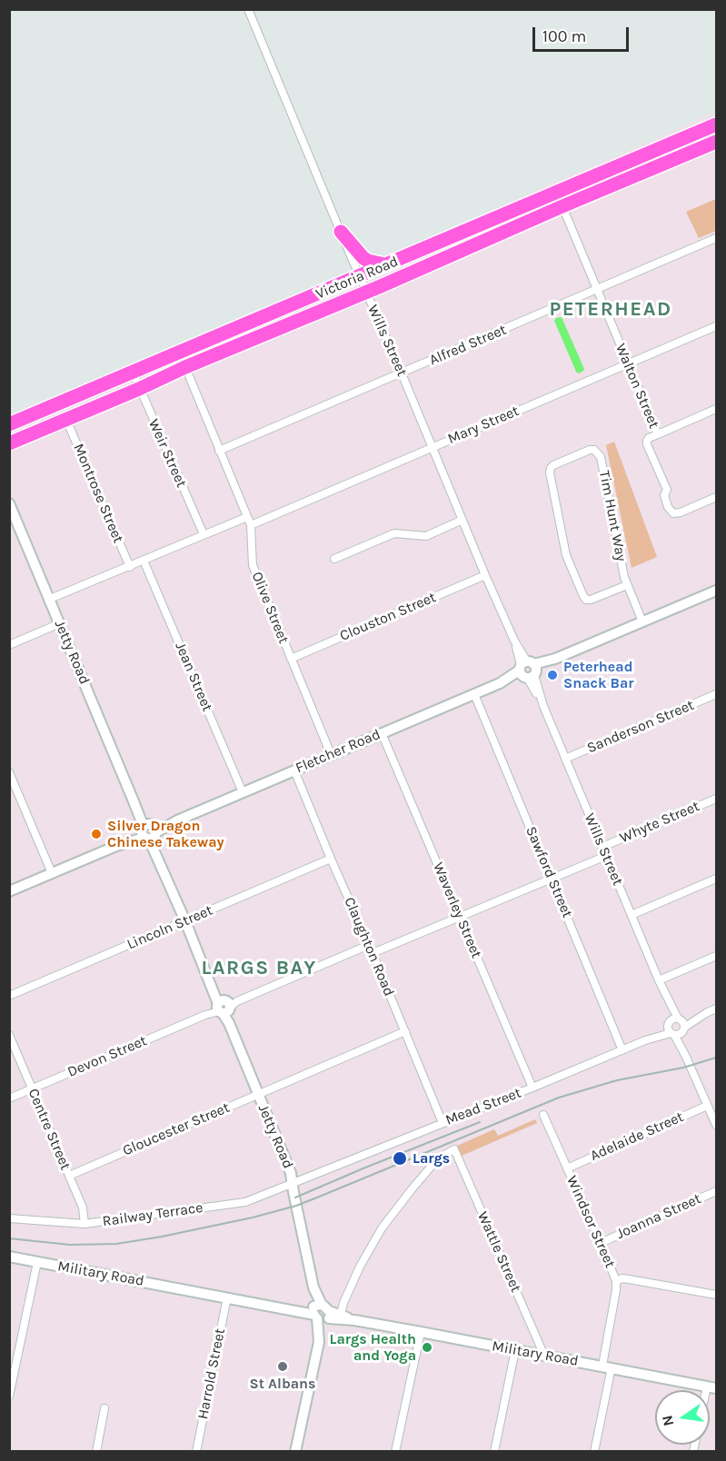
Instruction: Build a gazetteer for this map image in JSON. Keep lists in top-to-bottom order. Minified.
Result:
{"streets":{"highway":["Victoria Road"],"street":["Wills Street","Alfred Street","Walton Street","Mary Street","Weir Street","Montrose Street","Tim Hunt Way","Olive Street","Clouston Street","Jetty Road","Jean Street","Sanderson Street","Fletcher Road","Whyte Street","Sawford Street","Waverley Street","Lincoln Street","Claughton Road","Devon Street","Mead Street","Centre Street","Gloucester Street","Adelaide Street","Railway Terrace","Joanna Street","Windsor Street","Wattle Street","Military Road","Harrold Street"]},"crossings":[["Victoria Road","Wills Street"],["Victoria Road","Walton Street"],["Victoria Road","Weir Street"],["Victoria Road","Montrose Street"],["Victoria Road","Olive Street"],["Wills Street","Alfred Street"],["Wills Street","Mary Street"],["Wills Street","Clouston Street"],["Wills Street","Sanderson Street"],["Wills Street","Fletcher Road"],["Wills Street","Whyte Street"],["Wills Street","Mead Street"],["Wills Street","Adelaide Street"],["Alfred Street","Walton Street"],["Alfred Street","Olive Street"],["Walton Street","Mary Street"],["Mary Street","Olive Street"],["Tim Hunt Way","Fletcher Road"],["Olive Street","Clouston Street"],["Olive Street","Fletcher Road"],["Jetty Road","Fletcher Road"],["Jetty Road","Lincoln Street"],["Jetty Road","Devon Street"],["Jetty Road","Mead Street"],["Jetty Road","Gloucester Street"],["Jetty Road","Railway Terrace"],["Jetty Road","Military Road"],["Jean Street","Fletcher Road"],["Fletcher Road","Sawford Street"],["Fletcher Road","Waverley Street"],["Fletcher Road","Claughton Road"],["Sawford Street","Mead Street"],["Waverley Street","Mead Street"],["Lincoln Street","Claughton Road"],["Claughton Road","Devon Street"],["Claughton Road","Mead Street"],["Claughton Road","Gloucester Street"],["Devon Street","Centre Street"],["Mead Street","Railway Terrace"],["Centre Street","Gloucester Street"],["Centre Street","Railway Terrace"],["Adelaide Street","Windsor Street"],["Joanna Street","Windsor Street"],["Windsor Street","Military Road"],["Wattle Street","Military Road"],["Military Road","Harrold Street"]],"districts":["PETERHEAD","LARGS BAY"],"places":["Peterhead Snack Bar","Silver Dragon Chinese Takeway","Largs","Largs Health and Yoga","St Albans"],"scale_bar":"100 m","north":"left"}
